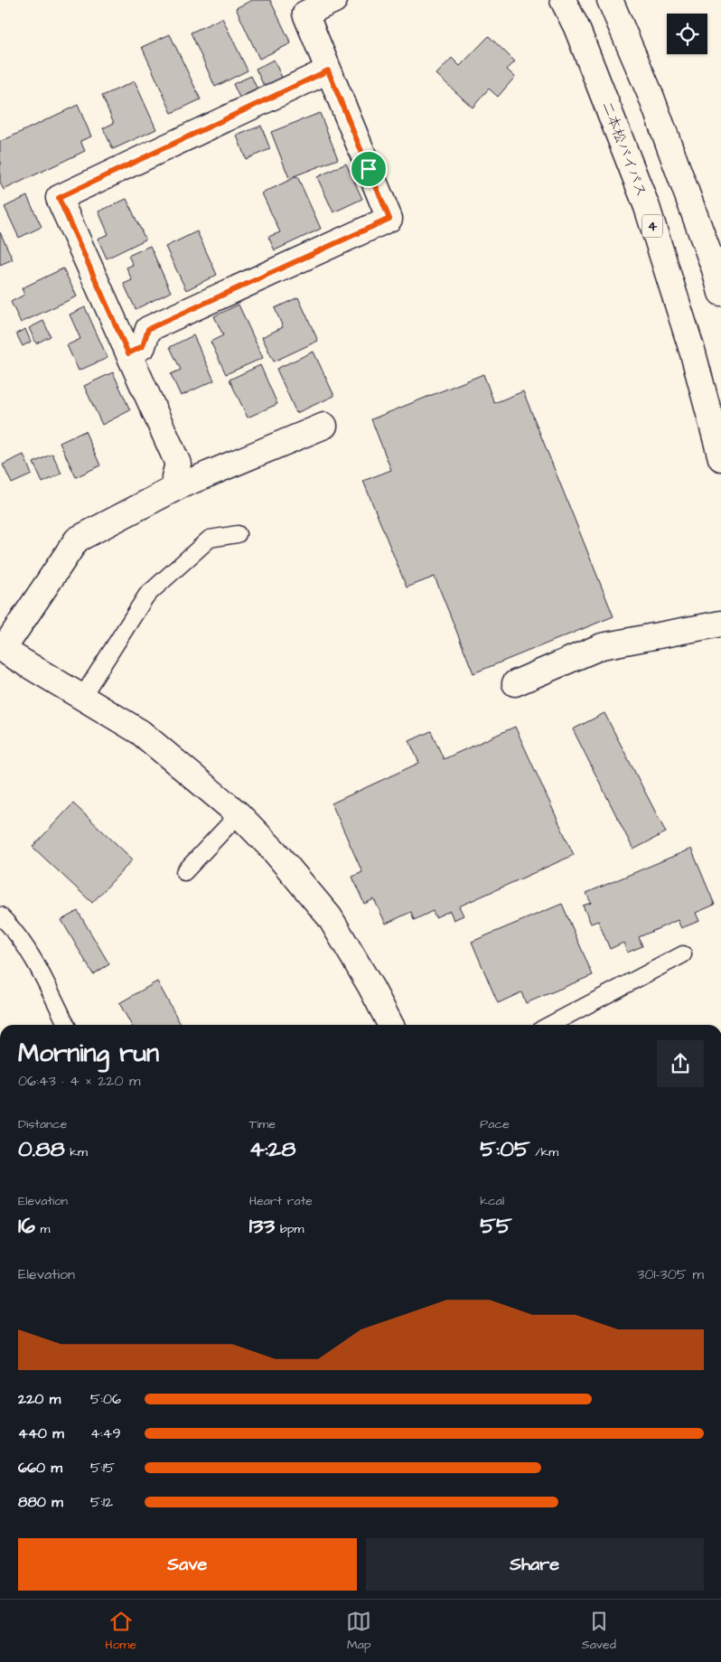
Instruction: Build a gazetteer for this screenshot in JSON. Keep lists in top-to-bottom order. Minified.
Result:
{"streets":{"main road":["二本松バイパス","4"]},"page":{"heading":["Morning run","06:43 · 4 × 220 m"],"stats":[["Distance","0.88 km"],["Time","4:28"],["Pace","5:05 /km"],["Elevation","16 m"],["Heart rate","133 bpm"],["kcal","55"]],"chart":["Elevation","301–305 m"],"list":[{"name":"220 m","note":"5:06"},{"name":"440 m","note":"4:49"},{"name":"660 m","note":"5:15"},{"name":"880 m","note":"5:12"}],"buttons":["Save","Share"],"tabs":["Home","Map","Saved"]}}
